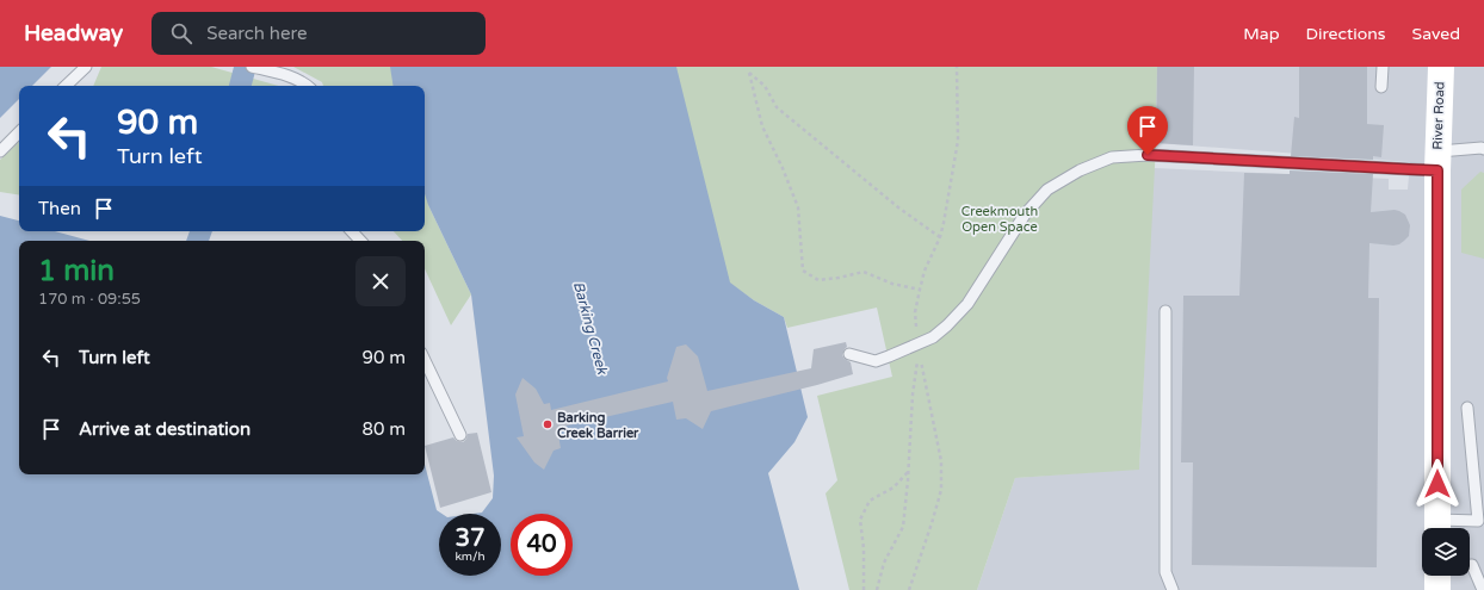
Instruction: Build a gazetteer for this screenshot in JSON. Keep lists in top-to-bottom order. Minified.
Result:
{"streets":{"street":["River Road"]},"water":["Barking Creek"],"parks":["Creekmouth Open Space"],"places":["Barking Creek Barrier"],"page":{"header":"Headway","search":"Search here","nav":["Map","Directions","Saved"],"turn":["90 m","Turn left"],"then":"Then","heading":["1 min","170 m · 09:55"],"list":[{"name":"Turn left","value":"90 m"},{"name":"Arrive at destination","value":"80 m"}],"speed":"37 km/h","limit":"40"}}
